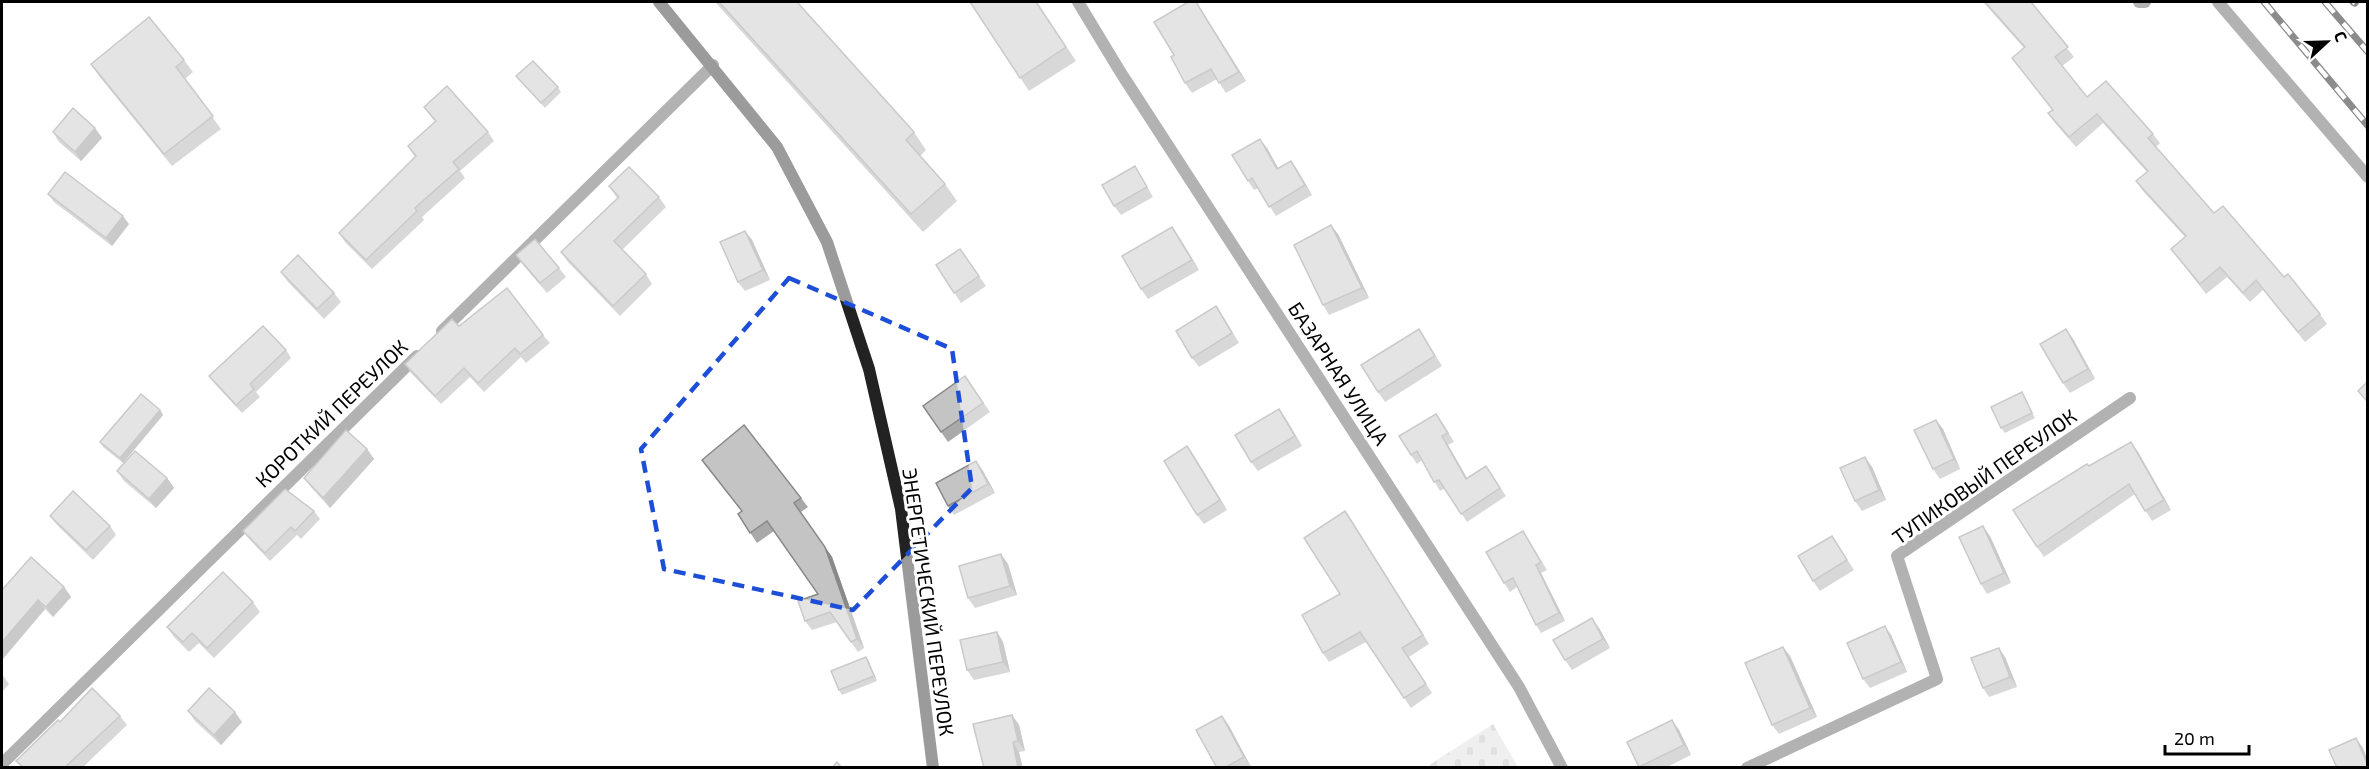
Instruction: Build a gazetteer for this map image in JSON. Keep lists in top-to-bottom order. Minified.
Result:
{"streets":{"street":["БАЗАРНАЯ УЛИЦА","КОРОТКИЙ ПЕРЕУЛОК","ТУПИКОВЫЙ ПЕРЕУЛОК","ЭНЕРГЕТИЧЕСКИЙ ПЕРЕУЛОК"]},"crossings":[["КОРОТКИЙ ПЕРЕУЛОК","ЭНЕРГЕТИЧЕСКИЙ ПЕРЕУЛОК"]],"scale_bar":"20 m","north":"right"}
